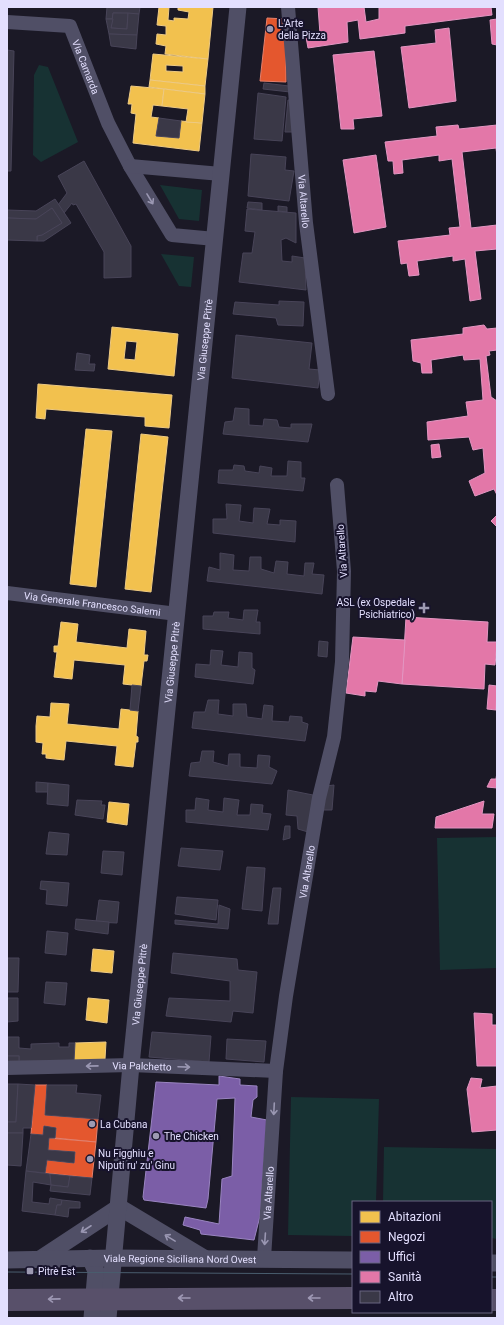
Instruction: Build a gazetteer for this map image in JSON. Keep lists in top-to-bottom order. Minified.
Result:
{"streets":{"street":["Via Camarda","Via Altarello","Via Giuseppe Pitrè","Via Generale Francesco Salemi","Via Palchetto","Viale Regione Siciliana Nord Ovest"]},"crossings":[["Via Camarda","Via Giuseppe Pitrè"],["Via Altarello","Via Palchetto"],["Via Altarello","Viale Regione Siciliana Nord Ovest"],["Via Giuseppe Pitrè","Via Generale Francesco Salemi"],["Via Giuseppe Pitrè","Via Palchetto"],["Via Giuseppe Pitrè","Viale Regione Siciliana Nord Ovest"]],"places":{"other":["L'Arte della Pizza","La Cubana","The Chicken","Nu Figghiu e Niputi ru' zu' Ginu"],"health":["ASL (ex Ospedale Psichiatrico)"],"transit":["Pitrè Est"]},"legend":["Abitazioni","Negozi","Uffici","Sanità","Altro"]}
